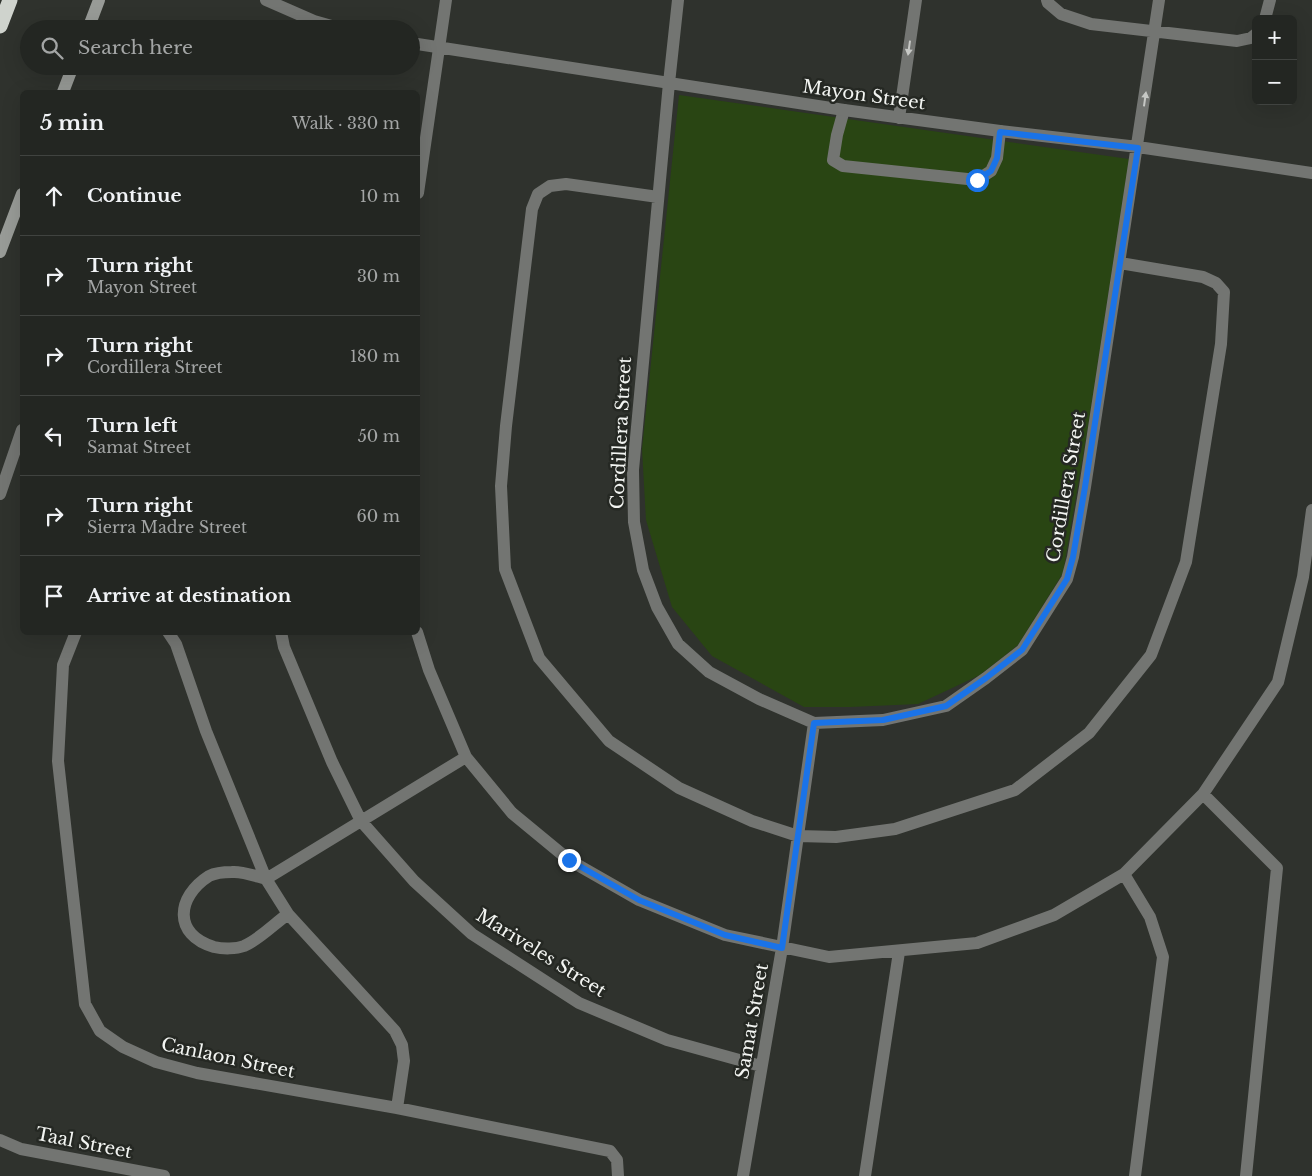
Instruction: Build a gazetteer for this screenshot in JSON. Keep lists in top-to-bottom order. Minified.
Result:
{"streets":{"street":["Mayon Street","Cordillera Street","Mariveles Street","Samat Street","Canlaon Street","Taal Street"]},"crossings":[["Mayon Street","Cordillera Street"],["Cordillera Street","Samat Street"],["Mariveles Street","Samat Street"]],"page":{"map_buttons":["+","−"],"search":"Search here","heading":["5 min","Walk · 330 m"],"list":[["Continue","10 m"],["Turn right","Mayon Street","30 m"],["Turn right","Cordillera Street","180 m"],["Turn left","Samat Street","50 m"],["Turn right","Sierra Madre Street","60 m"],"Arrive at destination"]}}
